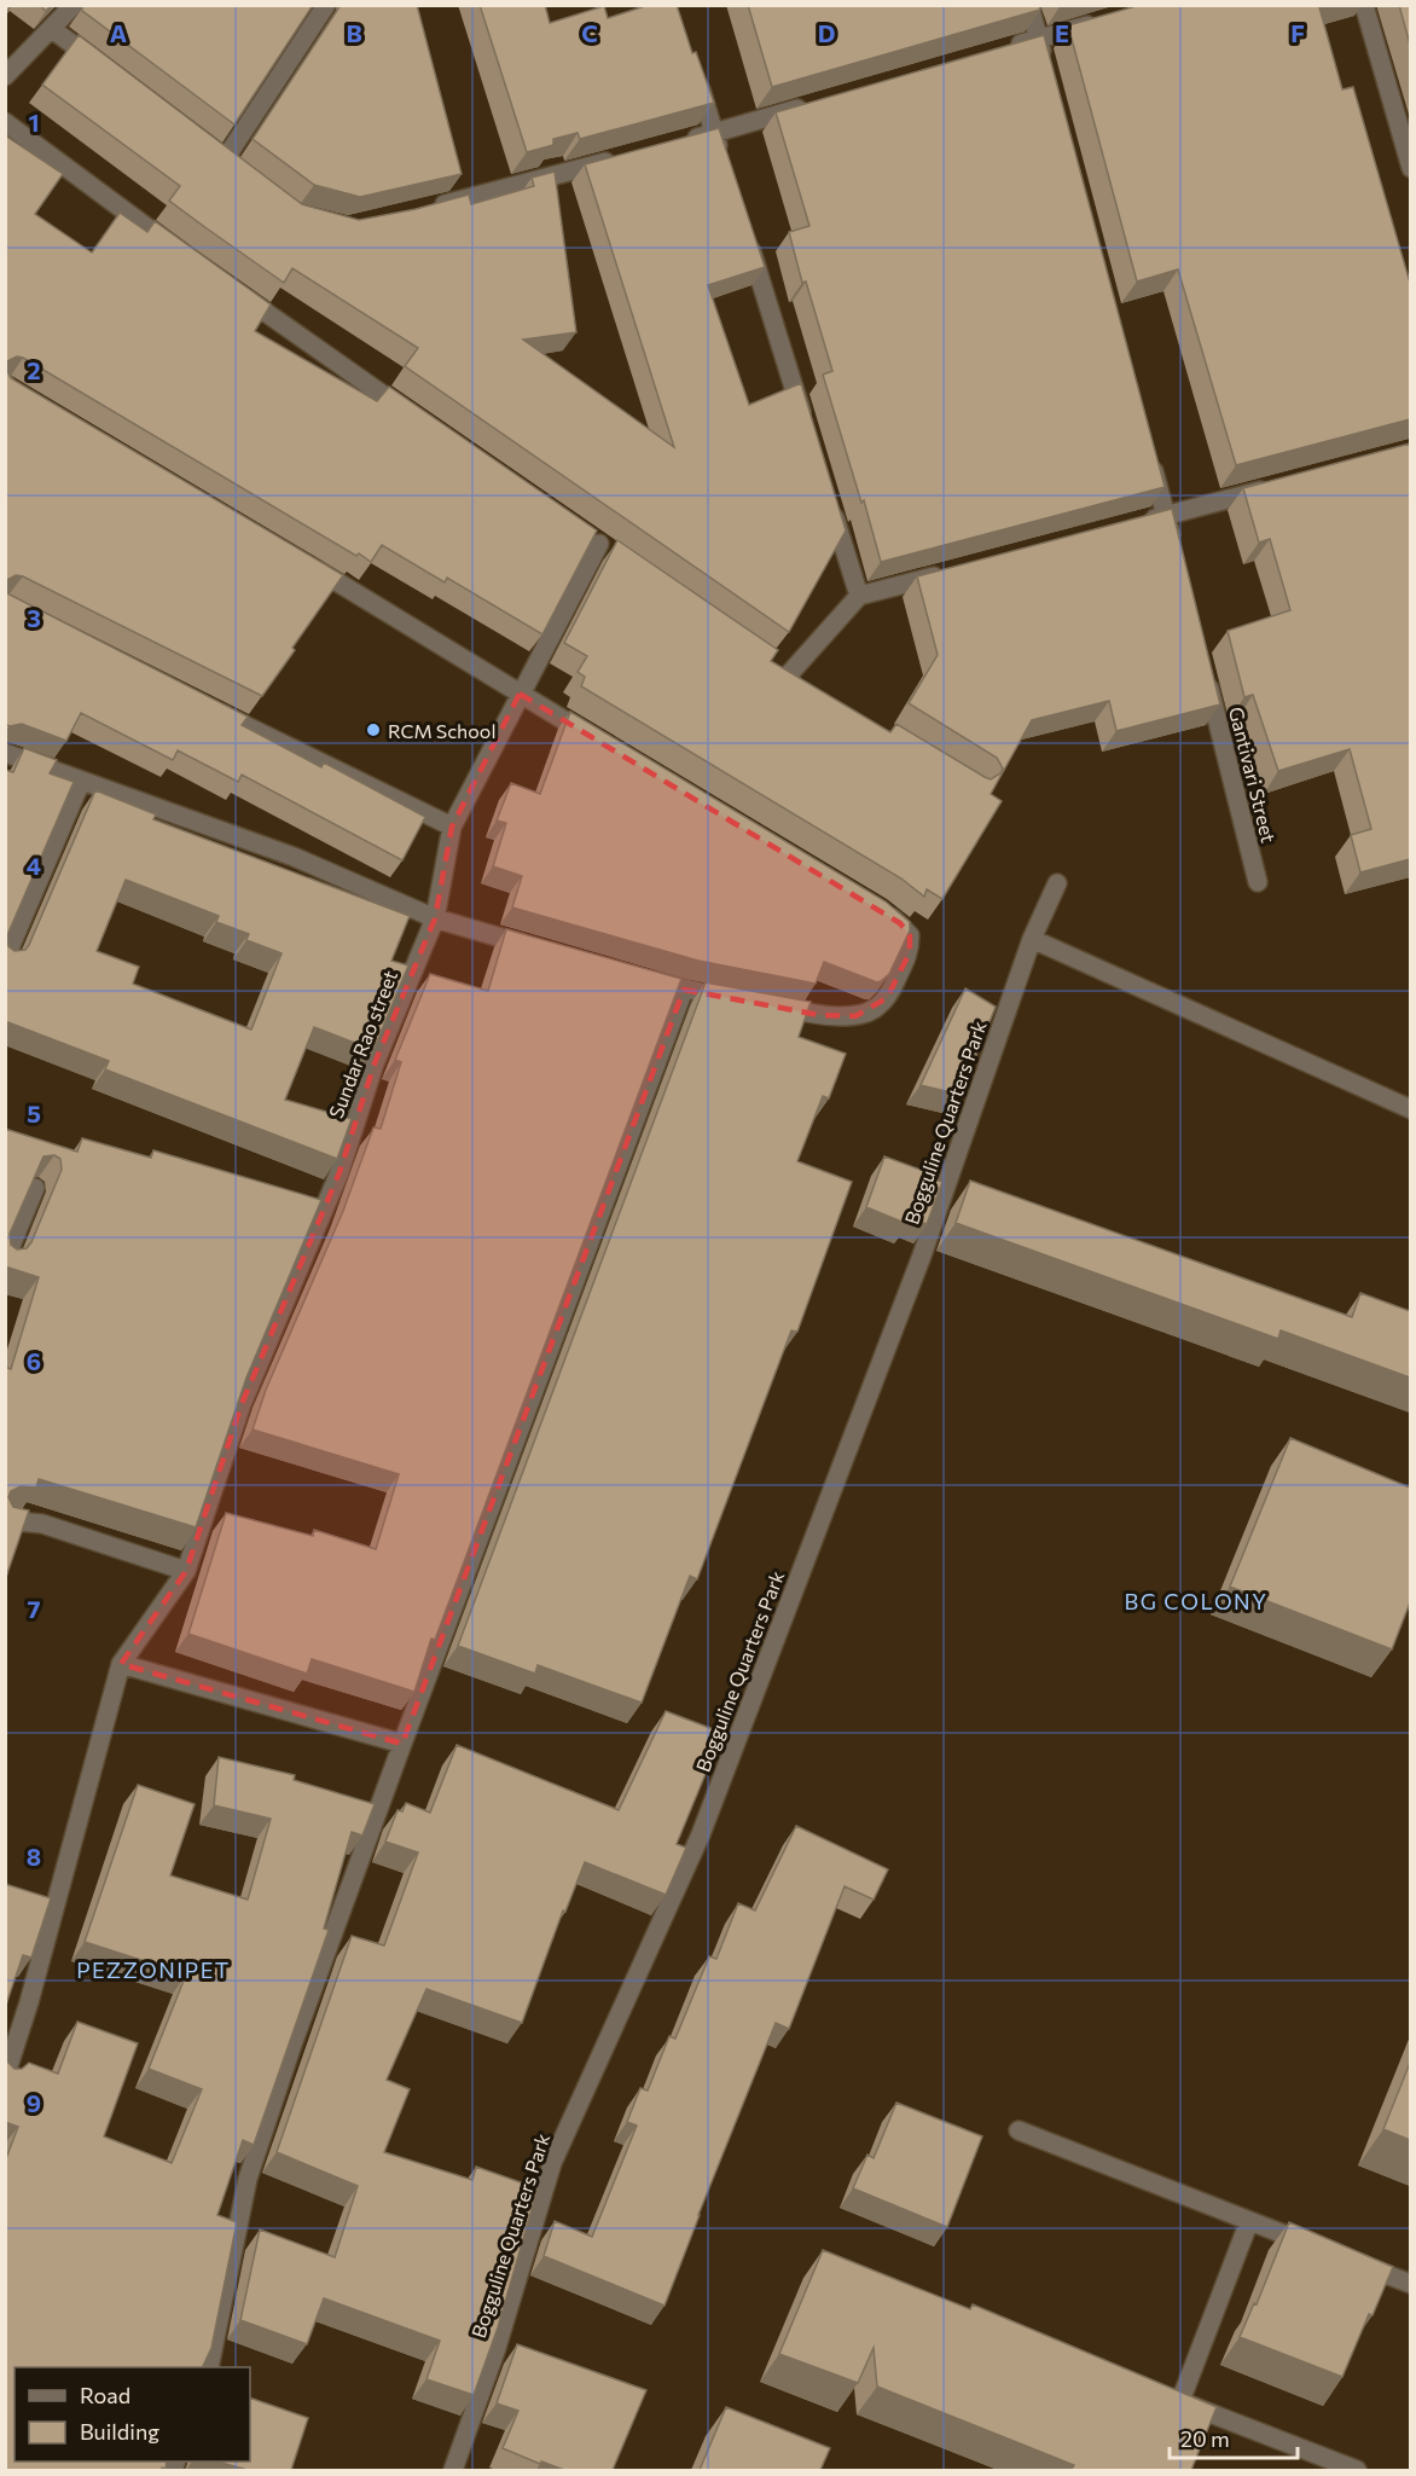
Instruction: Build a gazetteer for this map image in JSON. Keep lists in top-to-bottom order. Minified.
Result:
{"streets":{"street":["Gantivari Street","Sundar Rao street","Bogguline Quarters Park"]},"districts":["BG COLONY","PEZZONIPET"],"places":["RCM School"],"legend":["Road","Building"],"scale_bar":"20 m","grid":{"columns":["A","B","C","D","E","F"],"rows":["1","2","3","4","5","6","7","8","9"]}}
